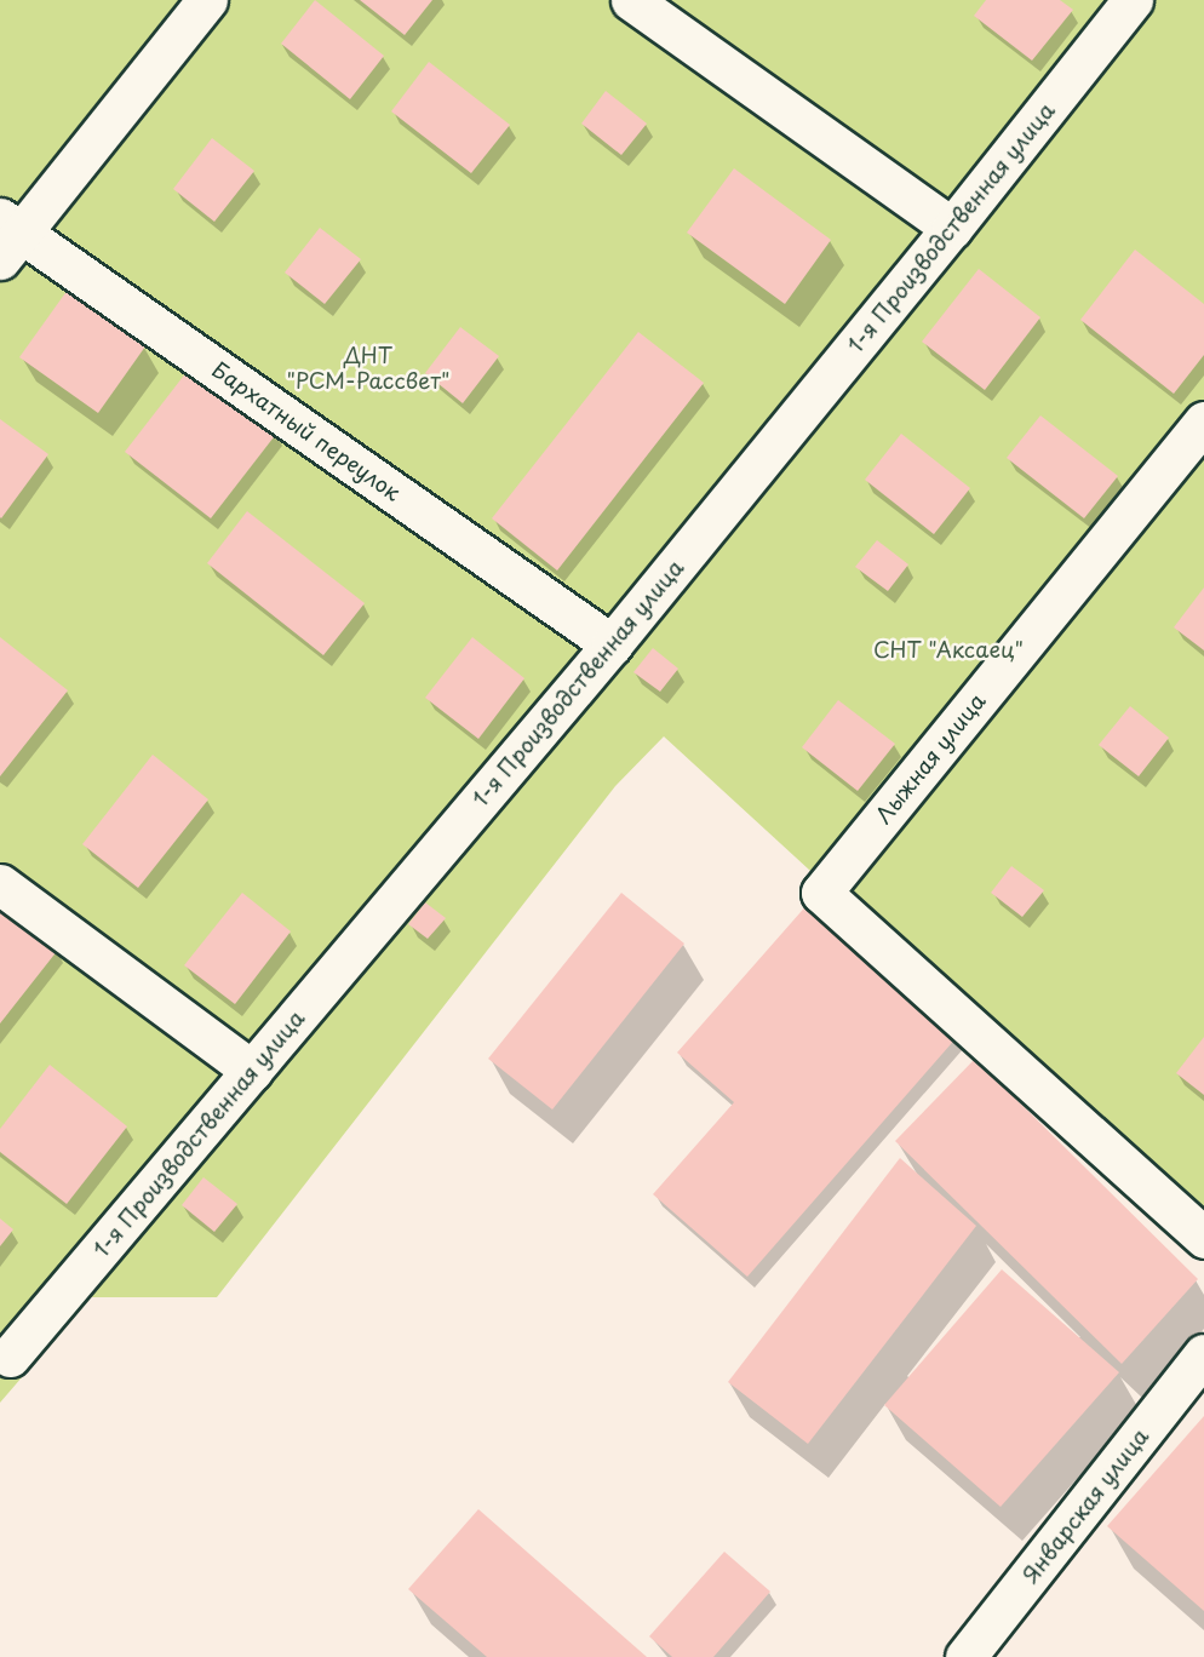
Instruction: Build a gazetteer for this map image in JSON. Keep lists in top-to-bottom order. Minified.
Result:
{"streets":{"street":["1-я Производственная улица","Бархатный переулок","Лыжная улица","Январская улица"]},"crossings":[["1-я Производственная улица","Бархатный переулок"]],"parks":["ДНТ \"РСМ-Рассвет\"","СНТ \"Аксаец\""]}
